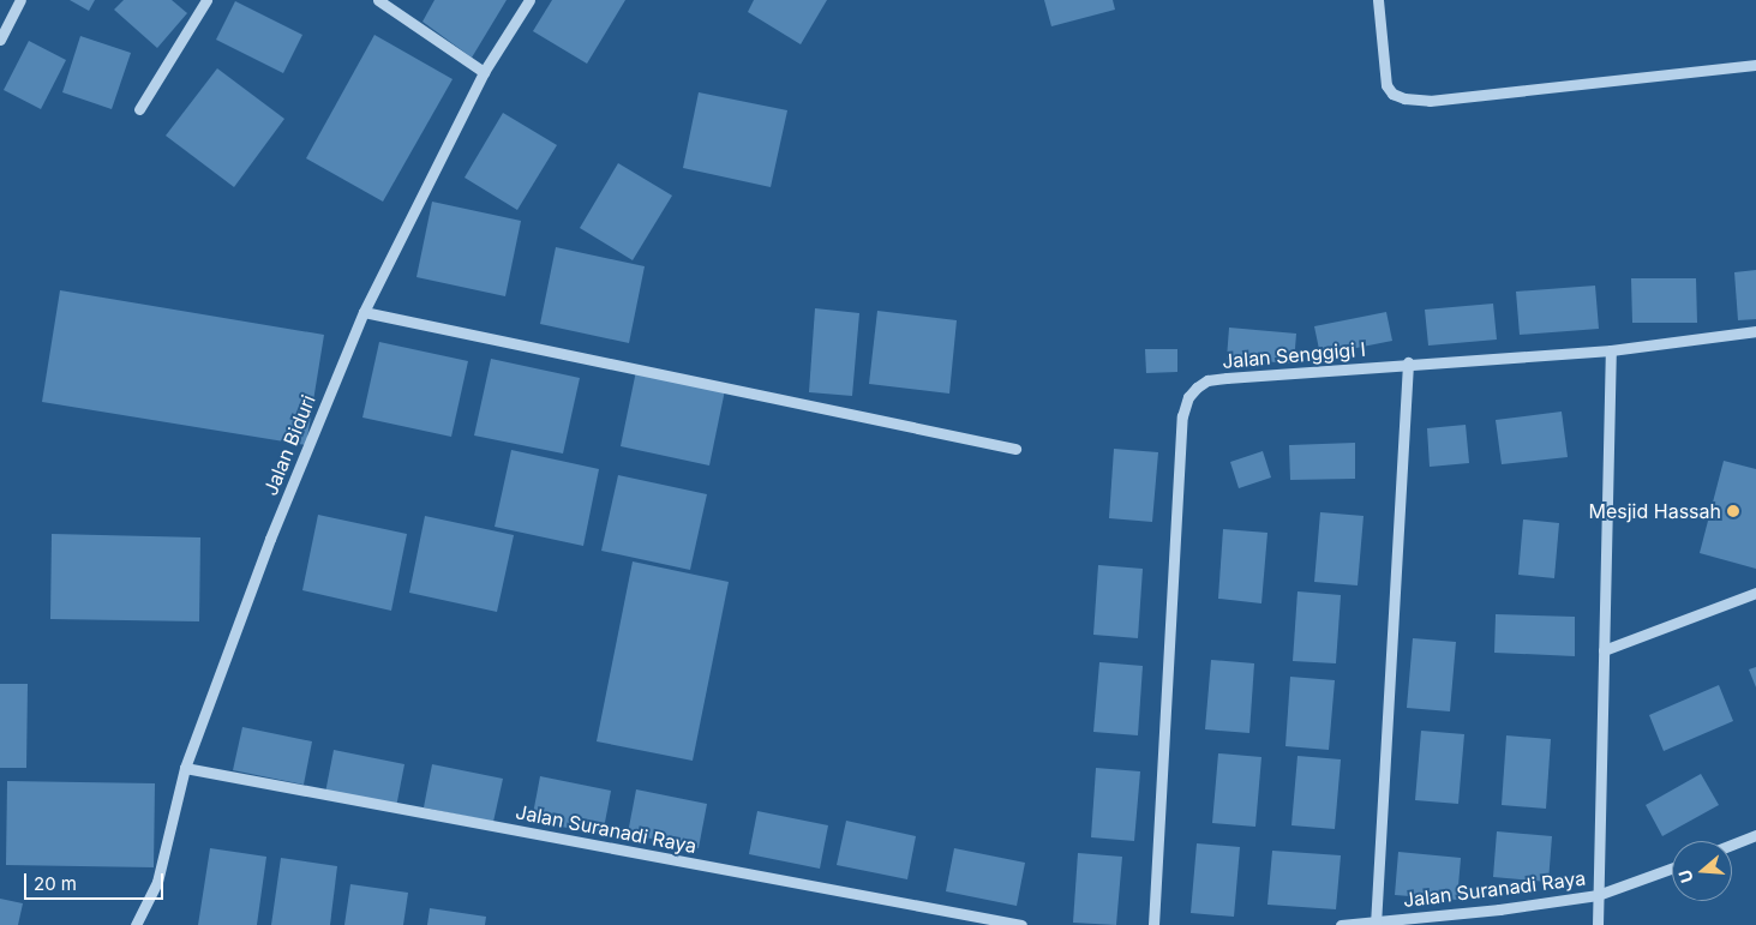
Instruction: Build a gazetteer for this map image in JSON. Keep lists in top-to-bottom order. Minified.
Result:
{"streets":{"street":["Jalan Senggigi I","Jalan Biduri","Jalan Suranadi Raya"]},"crossings":[["Jalan Biduri","Jalan Suranadi Raya"]],"places":["Mesjid Hassah"],"scale_bar":"20 m","north":"left"}
